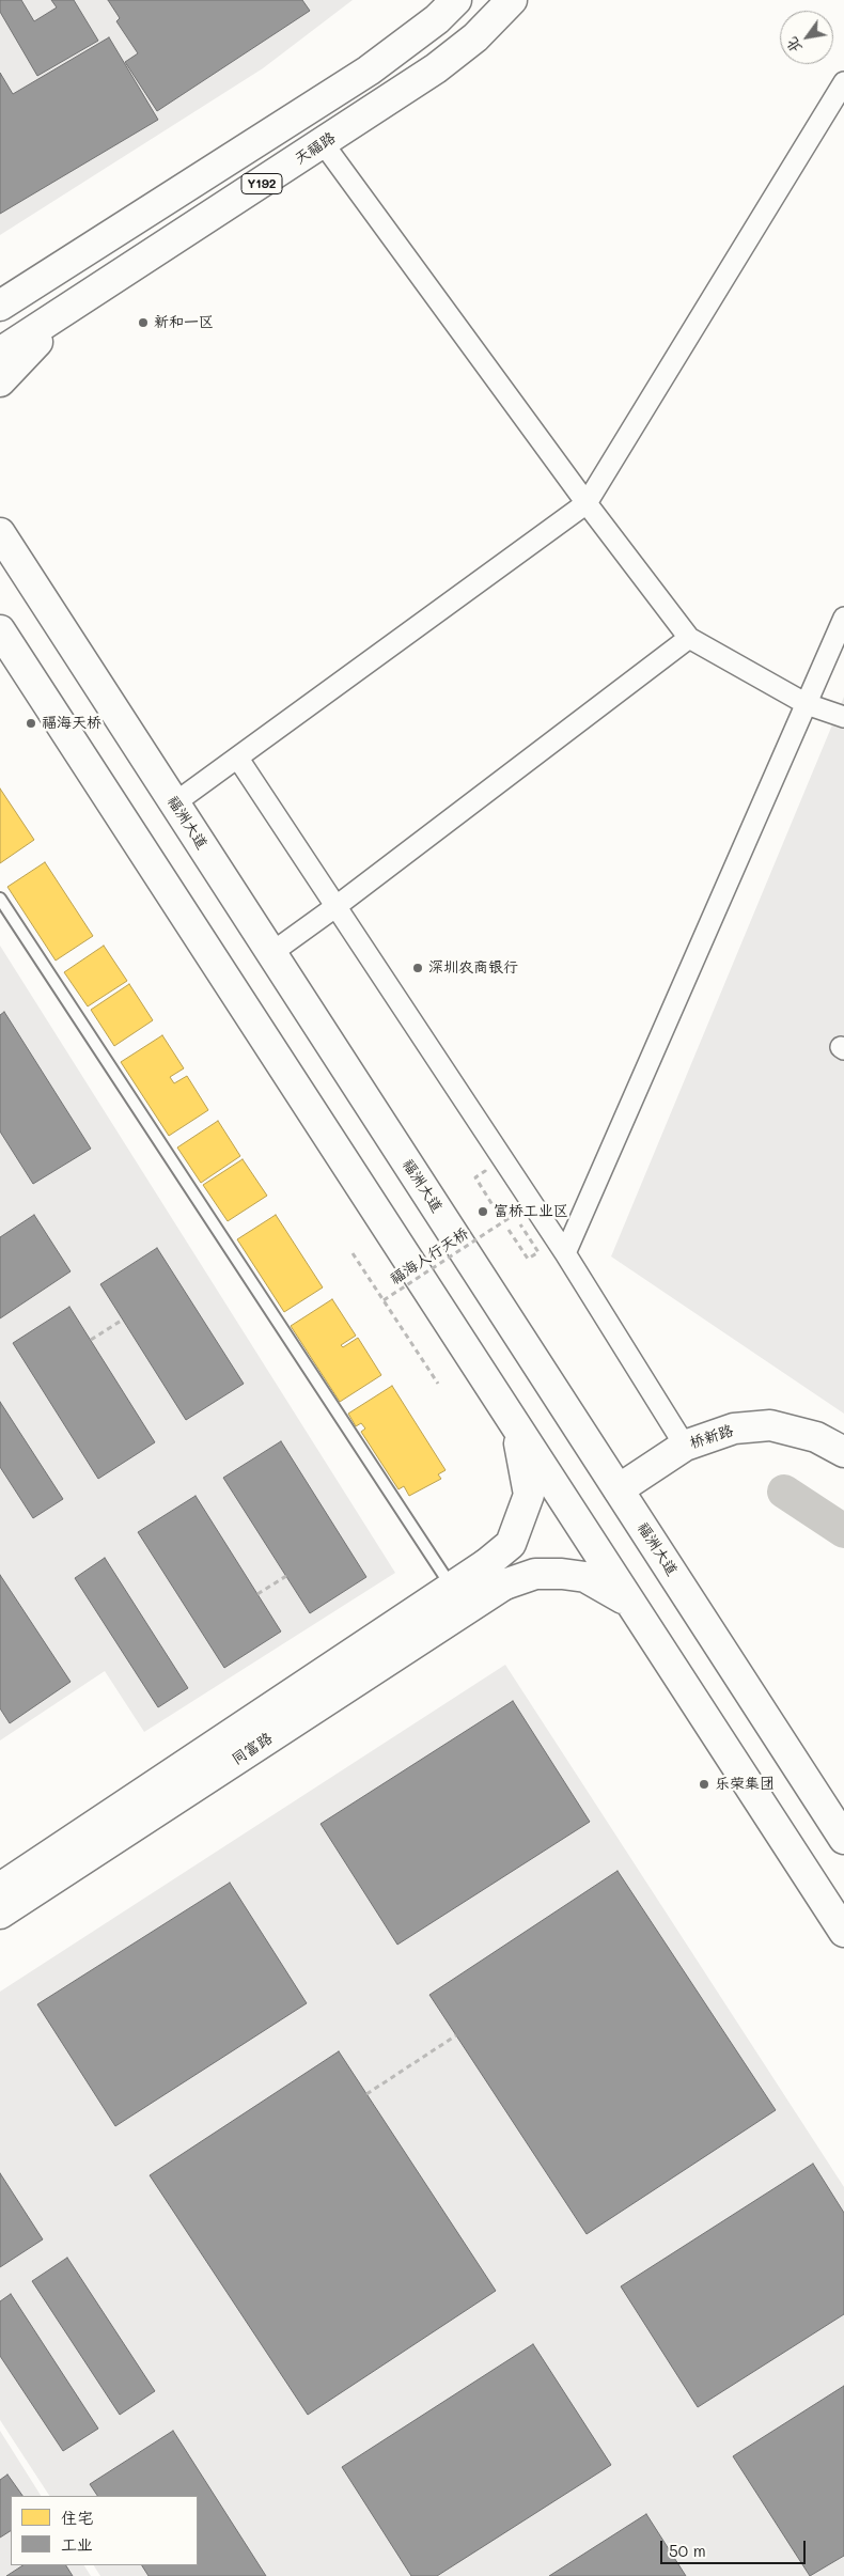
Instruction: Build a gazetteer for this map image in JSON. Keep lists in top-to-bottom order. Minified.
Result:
{"streets":{"main road":["天福路","Y192","福洲大道","桥新路","同富路"],"path":["福海人行天桥"]},"crossings":[["福洲大道","桥新路"]],"places":["新和一区","福海天桥","深圳农商银行","富桥工业区","乐荣集团"],"legend":["住宅","工业"],"scale_bar":"50 m","north":"bottom left"}
